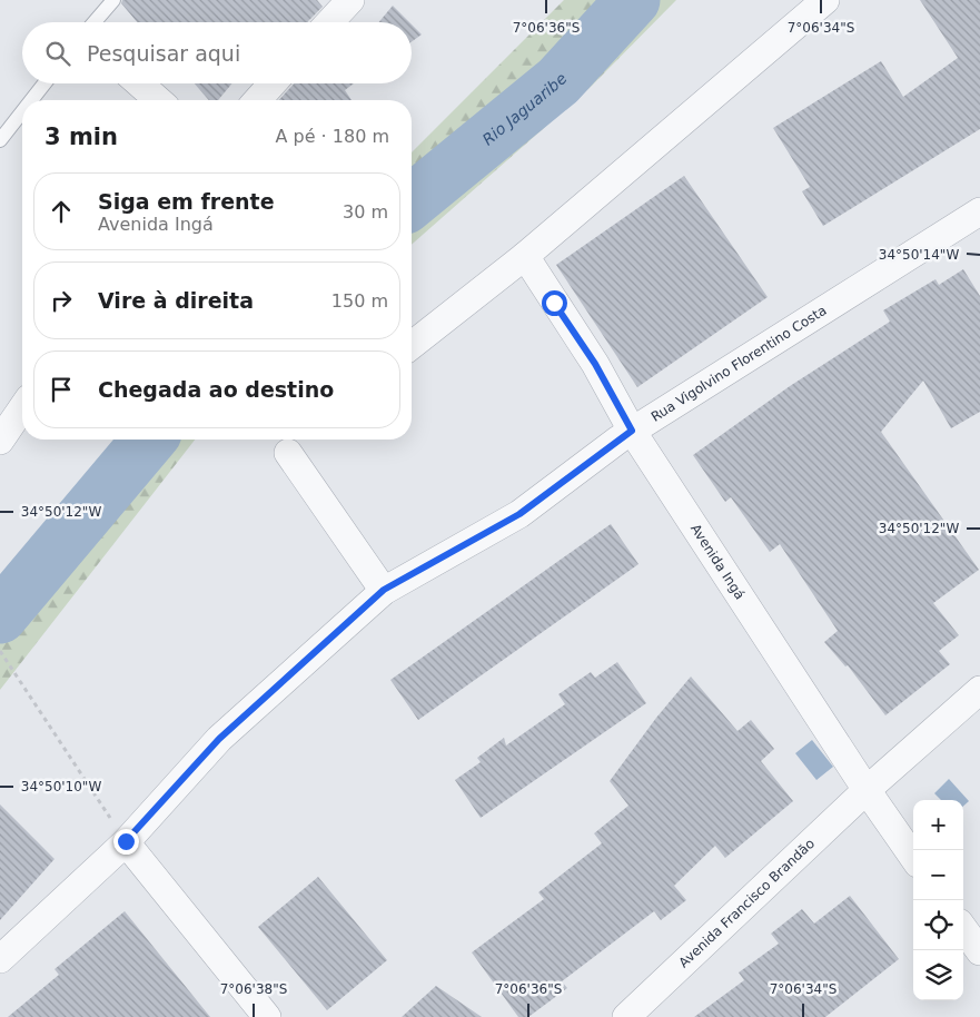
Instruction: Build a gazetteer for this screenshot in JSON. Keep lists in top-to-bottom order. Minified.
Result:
{"streets":{"street":["Rua Vigolvino Florentino Costa","Avenida Ingá","Avenida Francisco Brandão"]},"crossings":[["Rua Vigolvino Florentino Costa","Avenida Ingá"],["Avenida Ingá","Avenida Francisco Brandão"]],"water":["Rio Jaguaribe"],"page":{"search":"Pesquisar aqui","heading":["3 min","A pé · 180 m"],"list":[["Siga em frente","Avenida Ingá","30 m"],["Vire à direita","150 m"],"Chegada ao destino"],"map_buttons":["+","−"]},"coordinates":["7°06'36\"S","7°06'34\"S","34°50'14\"W","34°50'12\"W","34°50'10\"W","7°06'38\"S"]}
